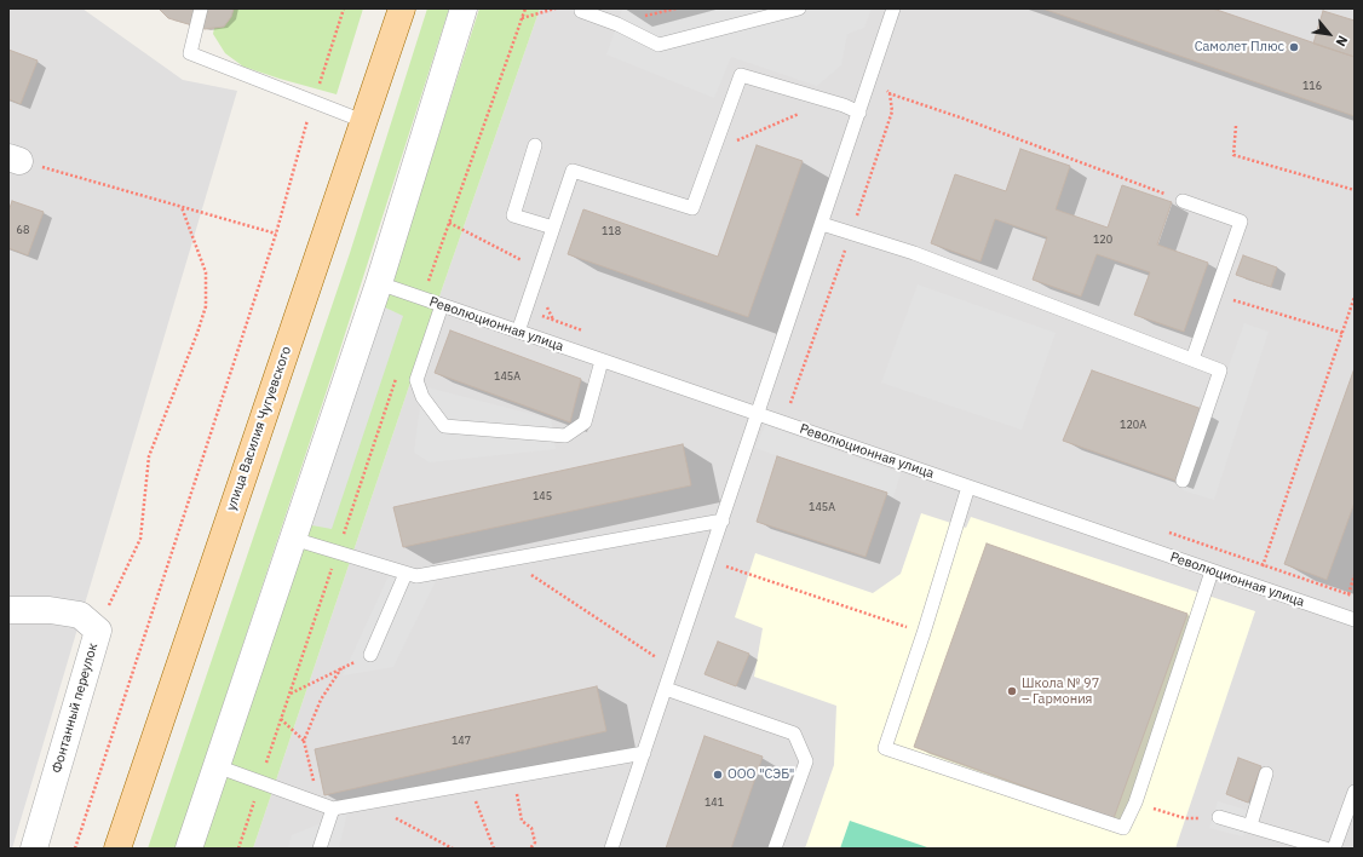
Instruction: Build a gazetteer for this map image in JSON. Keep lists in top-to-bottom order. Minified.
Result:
{"streets":{"main road":["улица Василия Чугуевского"],"street":["Фонтанный переулок"],"lane":["Революционная улица"]},"places":["Самолет Плюс","Школа № 97 – Гармония","ООО \"СЭБ\""],"house_numbers":["116","68","118","120","145А","120А","145","145А","147","141"],"north":"bottom right"}
